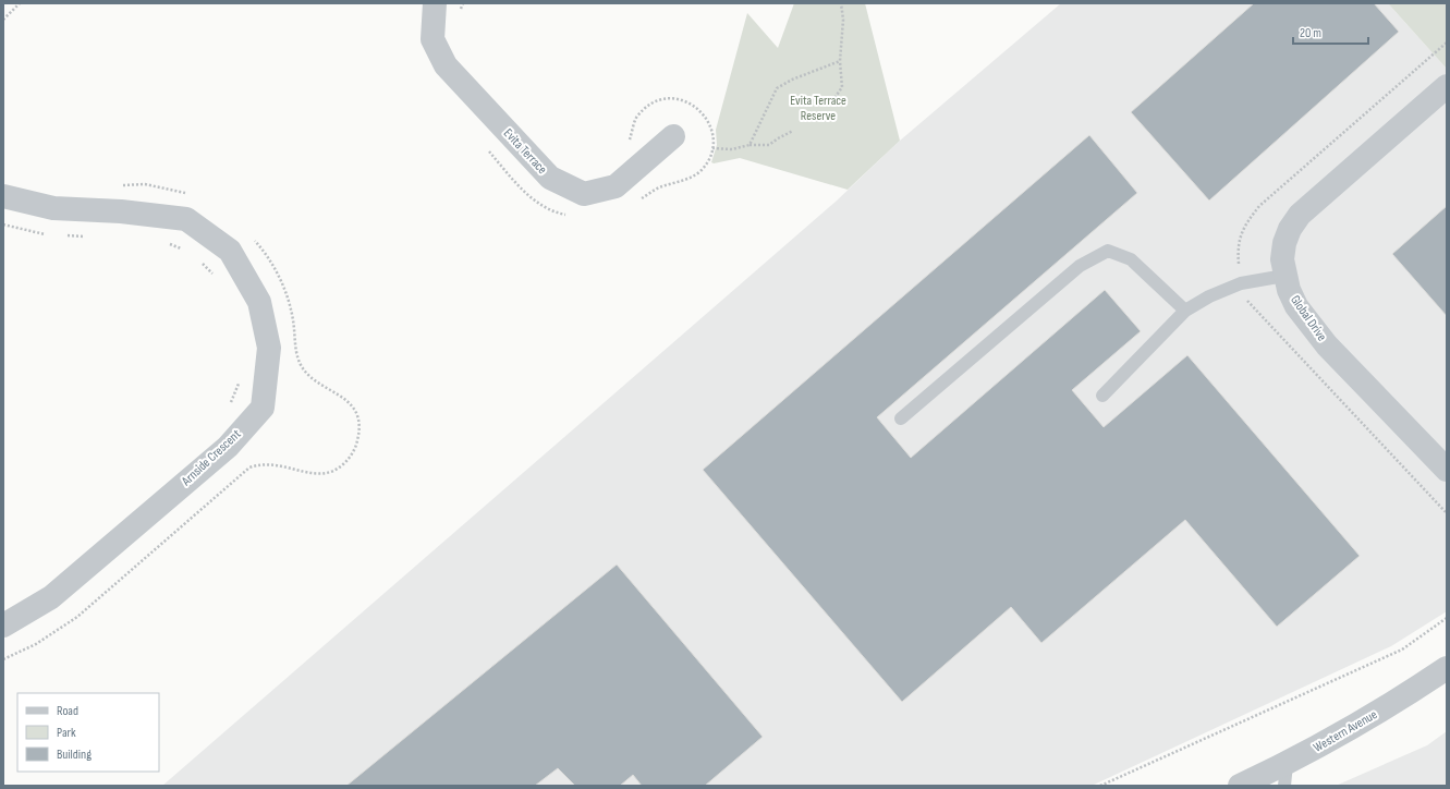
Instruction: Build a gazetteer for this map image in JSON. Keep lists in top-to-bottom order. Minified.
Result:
{"streets":{"street":["Evita Terrace","Global Drive","Arnside Crescent","Western Avenue"]},"parks":["Evita Terrace Reserve"],"legend":["Road","Park","Building"],"scale_bar":"20 m"}
